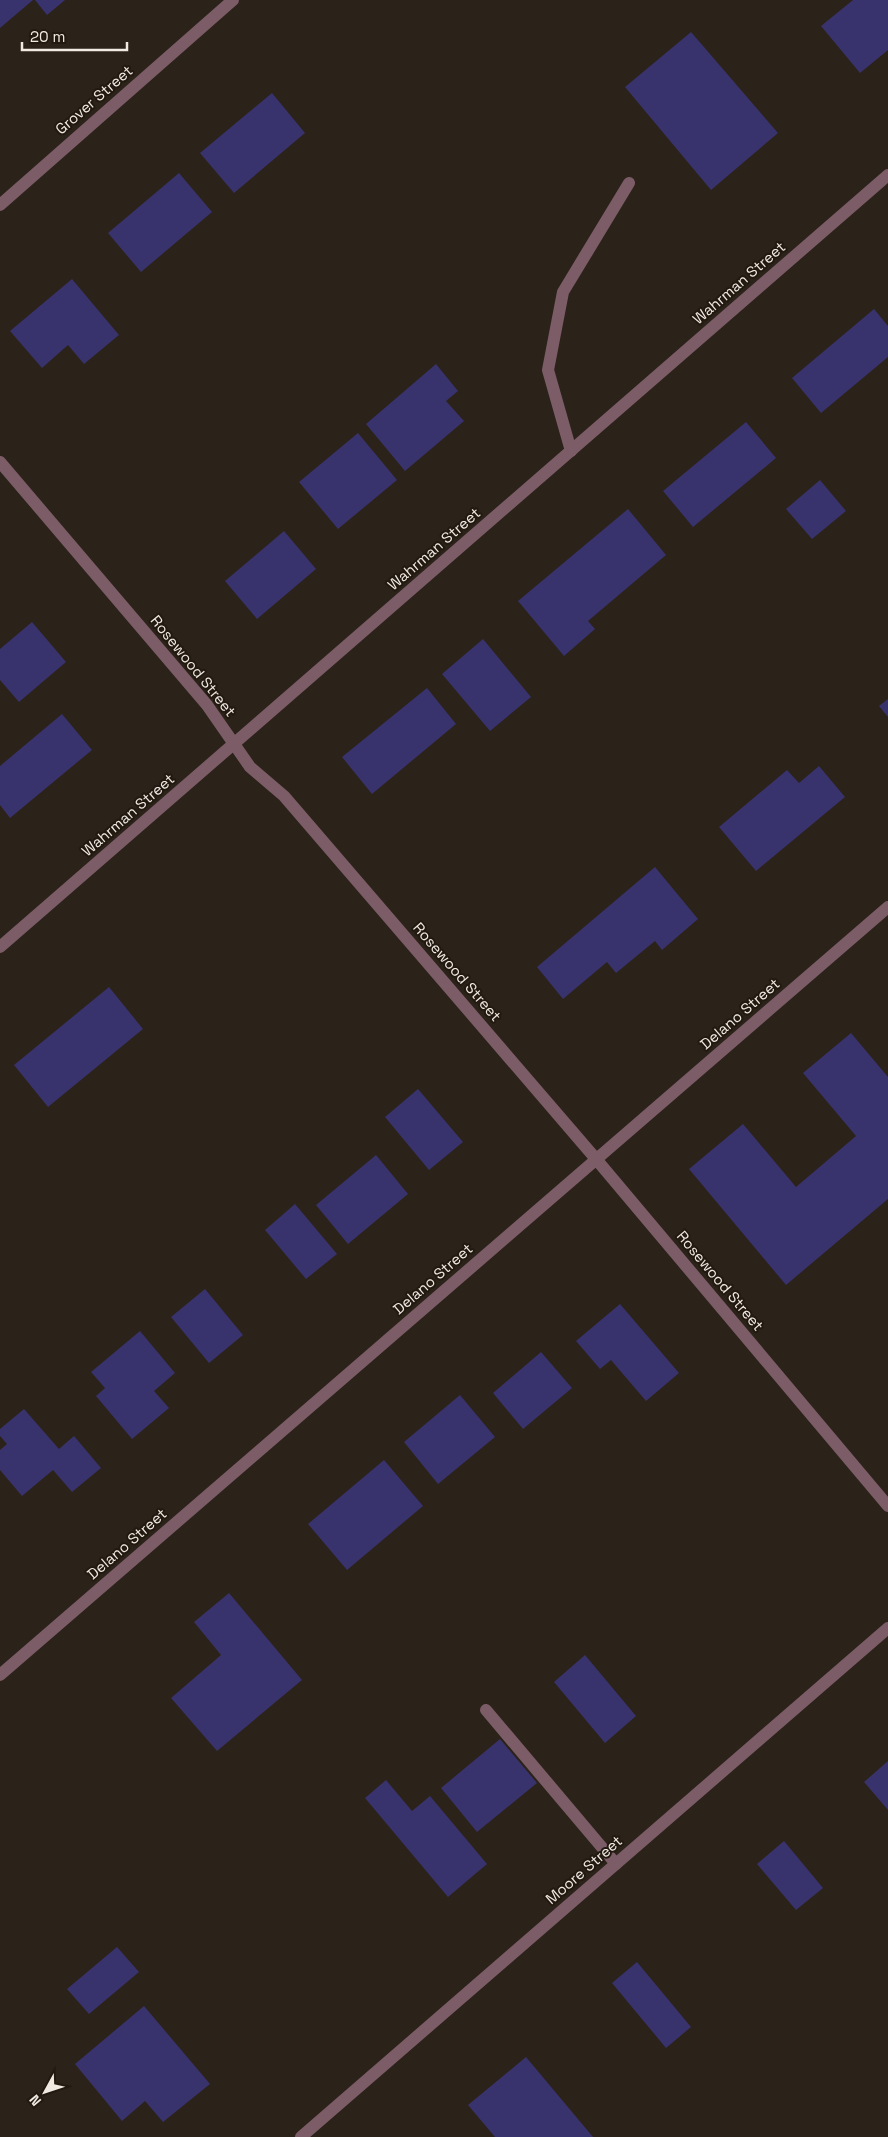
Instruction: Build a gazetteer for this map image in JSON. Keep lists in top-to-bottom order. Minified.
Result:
{"streets":{"street":["Grover Street","Wahrman Street","Rosewood Street","Delano Street","Moore Street"]},"crossings":[["Wahrman Street","Rosewood Street"],["Rosewood Street","Delano Street"]],"scale_bar":"20 m","north":"bottom left"}
